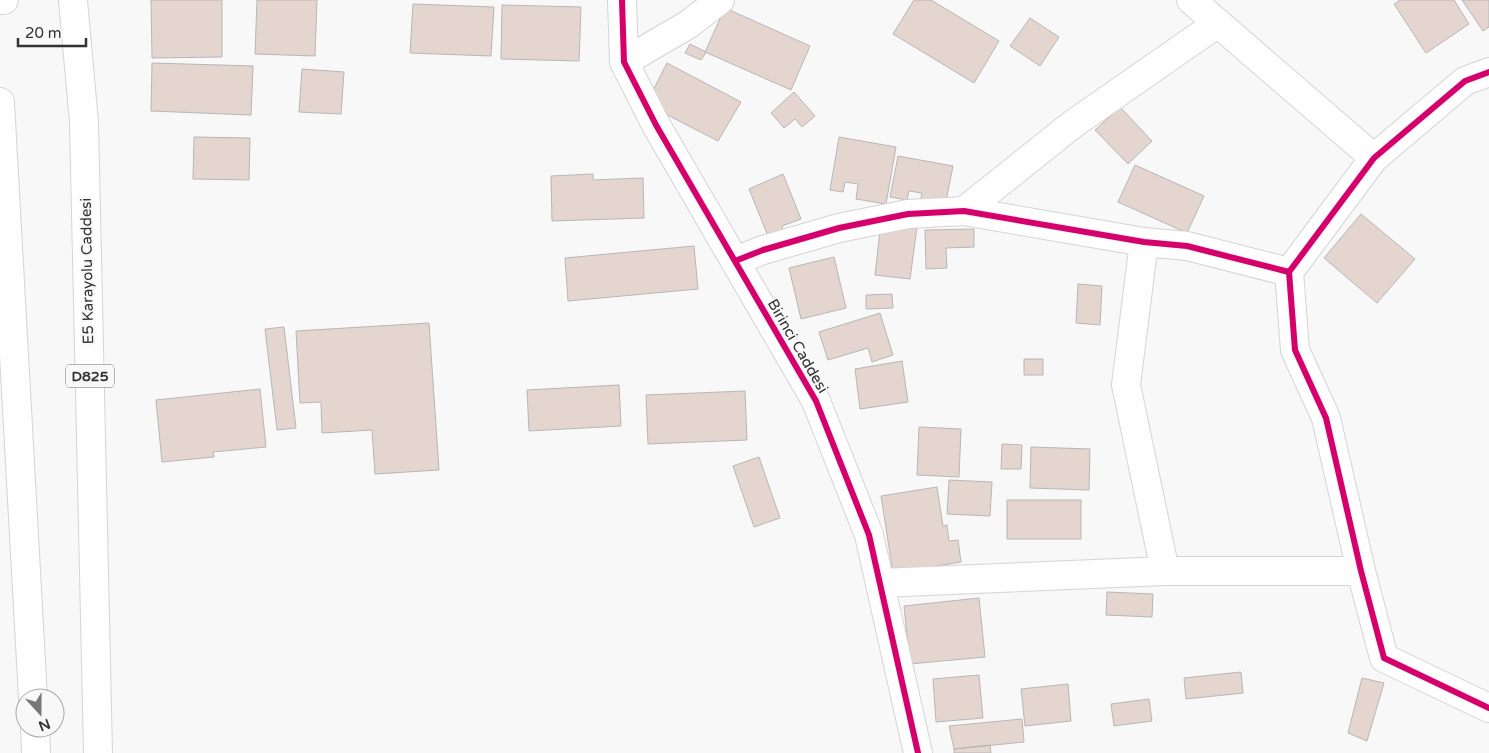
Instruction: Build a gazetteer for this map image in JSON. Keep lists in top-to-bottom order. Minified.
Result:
{"streets":{"main road":["E5 Karayolu Caddesi","Birinci Caddesi","D825"]},"scale_bar":"20 m","north":"bottom"}
